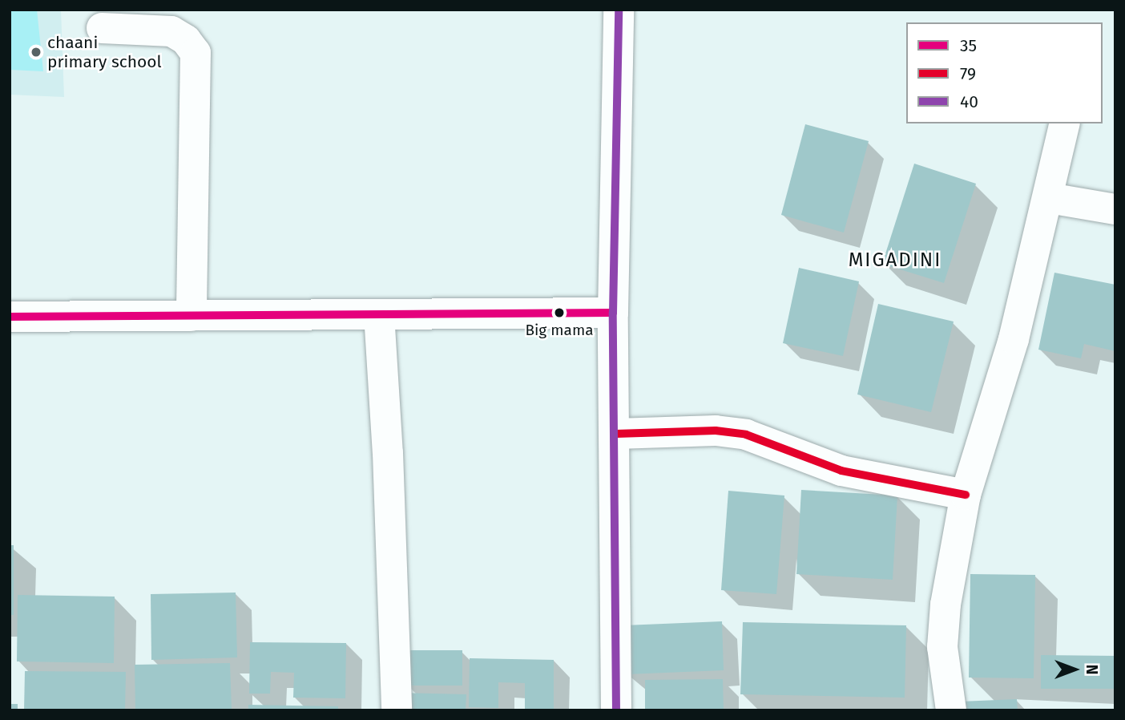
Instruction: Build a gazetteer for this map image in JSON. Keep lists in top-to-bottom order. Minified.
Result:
{"districts":["MIGADINI"],"places":["chaani primary school","Big mama"],"lines":["transit line 40","transit line 35","transit line 79"],"legend":["35","79","40"],"north":"right"}
